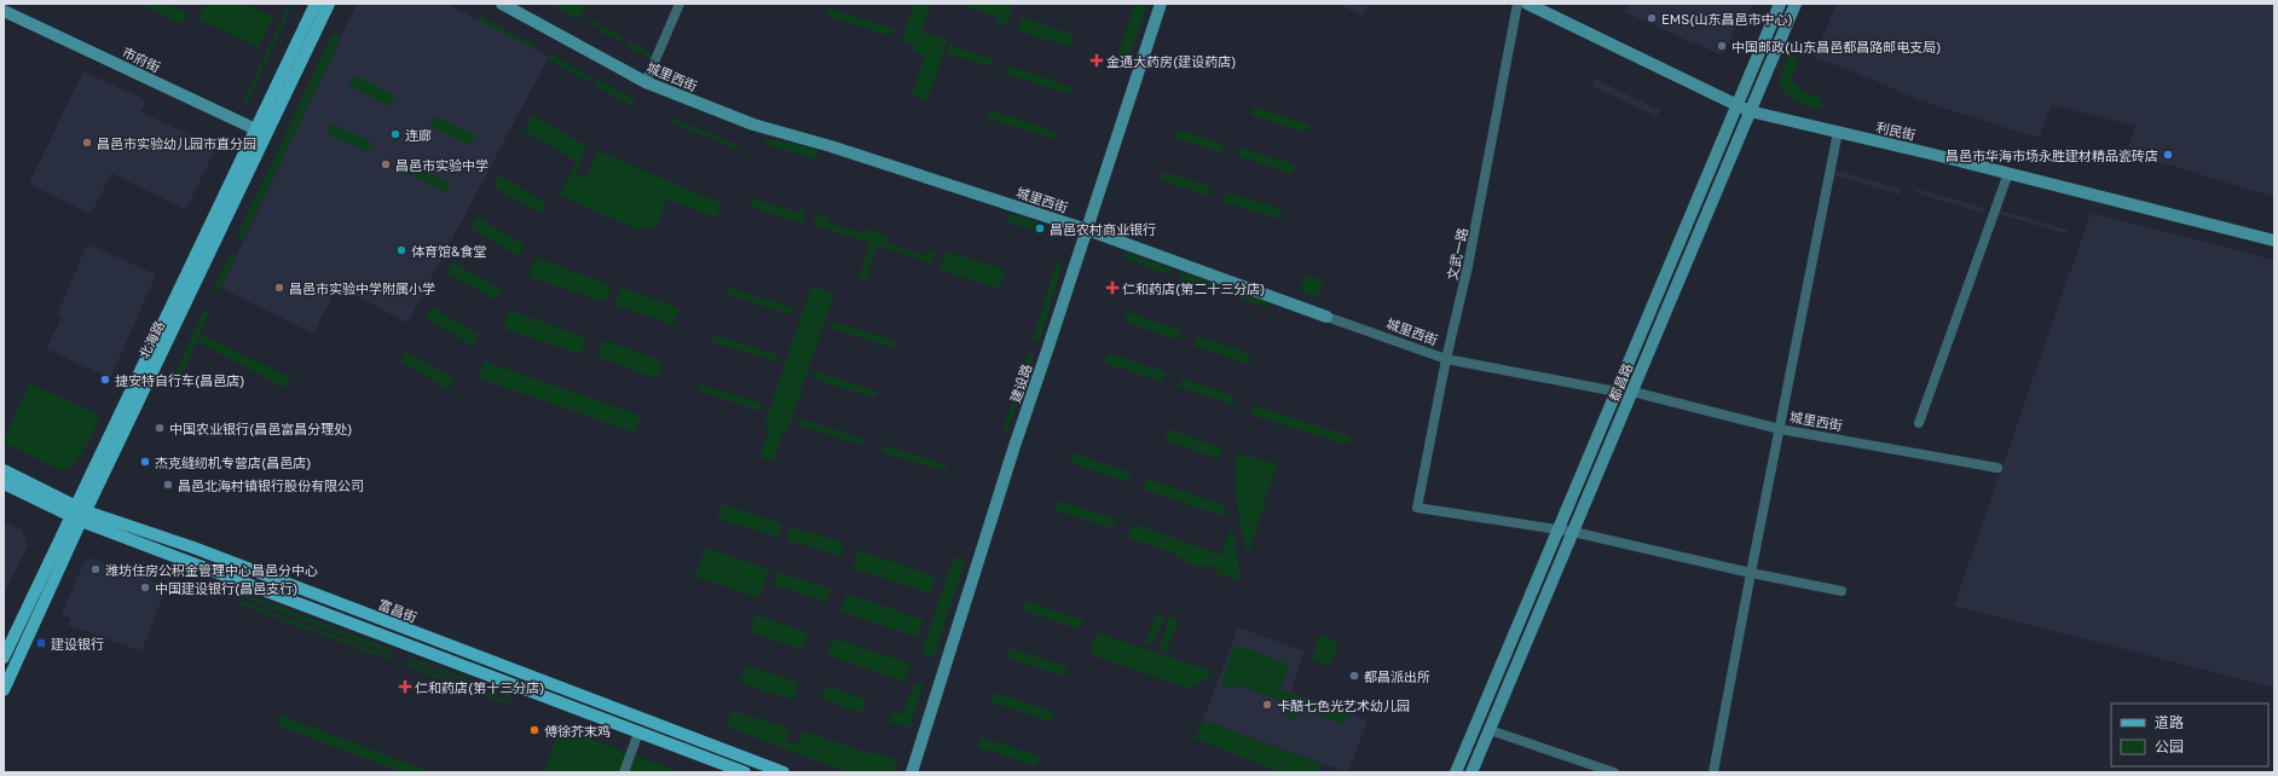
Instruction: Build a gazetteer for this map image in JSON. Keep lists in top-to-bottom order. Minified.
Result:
{"streets":{"main road":["北海路","富昌街"],"street":["市府街","城里西街","利民街","文武一路","都昌路","建设路"]},"crossings":[["市府街","北海路"],["城里西街","文武一路"],["城里西街","都昌路"],["城里西街","建设路"],["利民街","都昌路"],["北海路","富昌街"]],"places":{"other":["EMS(山东昌邑市中心)","中国邮政(山东昌邑都昌路邮电支局)","连廊","昌邑市实验幼儿园市直分园","昌邑市华海市场永胜建材精品瓷砖店","昌邑市实验中学","昌邑农村商业银行","体育馆&食堂","昌邑市实验中学附属小学","捷安特自行车(昌邑店)","中国农业银行(昌邑富昌分理处)","杰克缝纫机专营店(昌邑店)","昌邑北海村镇银行股份有限公司","潍坊住房公积金管理中心昌邑分中心","中国建设银行(昌邑支行)","都昌派出所","卡酷七色光艺术幼儿园","傅徐芥末鸡"],"health":["金通大药房(建设药店)","仁和药店(第二十三分店)","仁和药店(第十三分店)"],"transit":["建设银行"]},"legend":["道路","公园"]}
